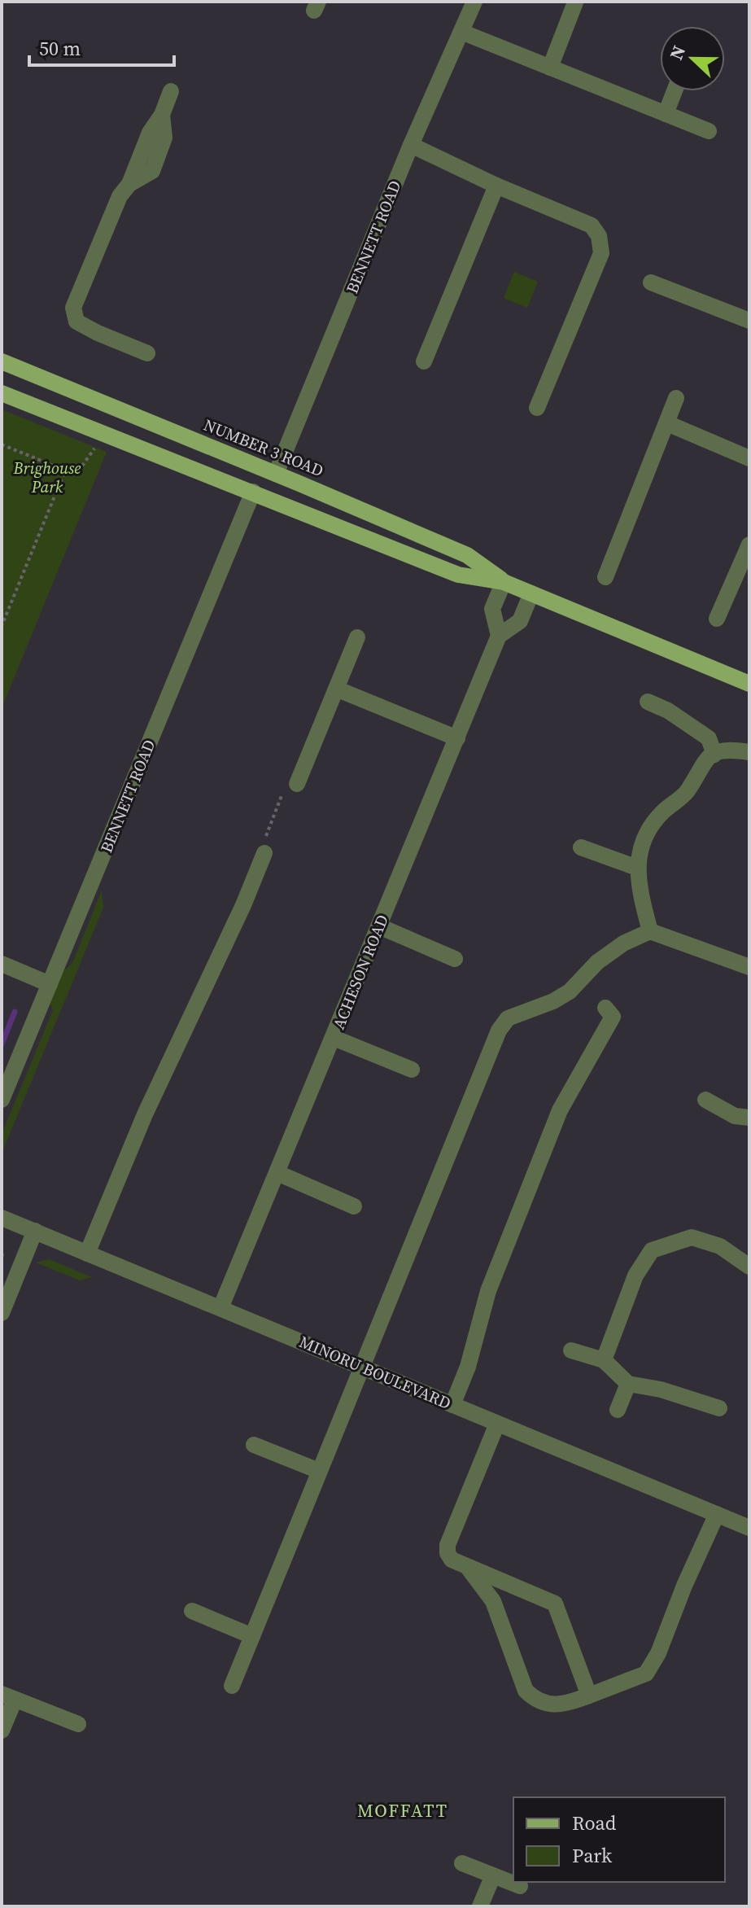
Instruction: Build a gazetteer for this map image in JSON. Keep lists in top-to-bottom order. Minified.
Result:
{"streets":{"main road":["NUMBER 3 ROAD"],"street":["BENNETT ROAD","ACHESON ROAD","MINORU BOULEVARD"]},"crossings":[["BENNETT ROAD","NUMBER 3 ROAD"],["NUMBER 3 ROAD","ACHESON ROAD"],["ACHESON ROAD","MINORU BOULEVARD"]],"districts":["MOFFATT"],"parks":["Brighouse Park"],"legend":["Road","Park"],"scale_bar":"50 m","north":"left"}
